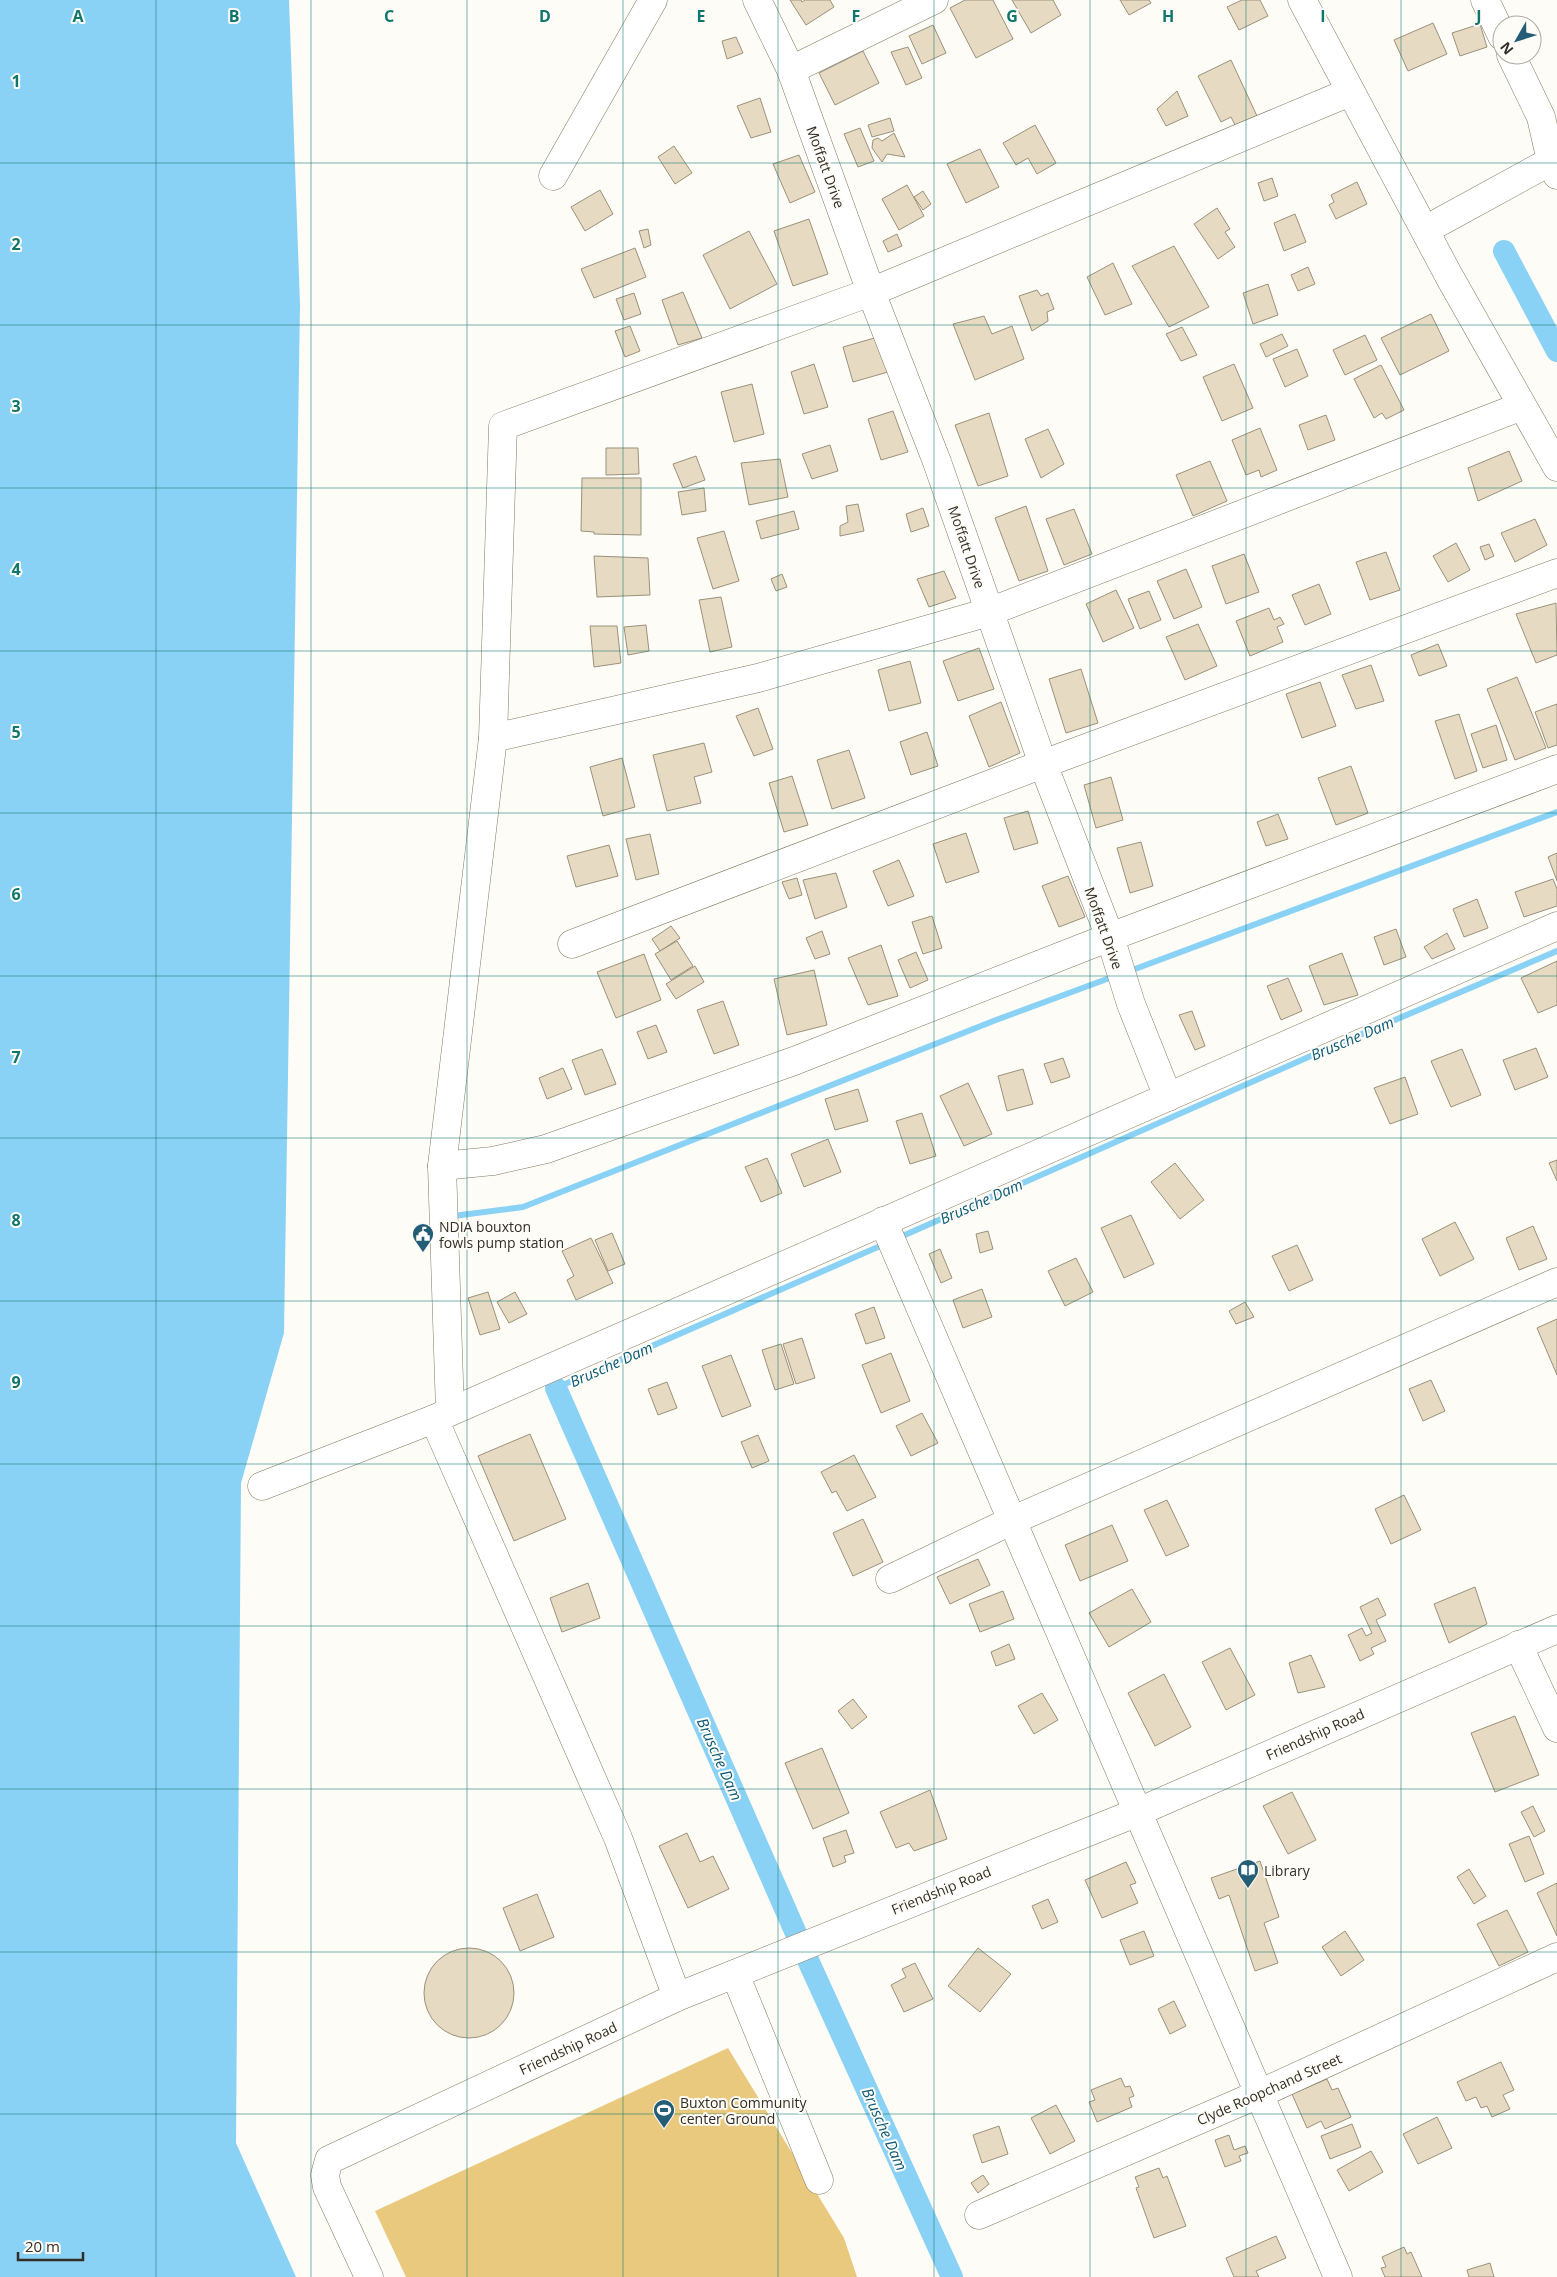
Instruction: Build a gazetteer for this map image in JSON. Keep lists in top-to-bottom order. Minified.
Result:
{"streets":{"street":["Moffatt Drive","Friendship Road","Clyde Roopchand Street"]},"water":["Brusche Dam"],"places":{"public building":["NDIA bouxton fowls pump station"],"library":["Library"],"sports":["Buxton Community center Ground"]},"scale_bar":"20 m","north":"bottom left","grid":{"columns":["A","B","C","D","E","F","G","H","I","J"],"rows":["1","2","3","4","5","6","7","8","9"]}}
